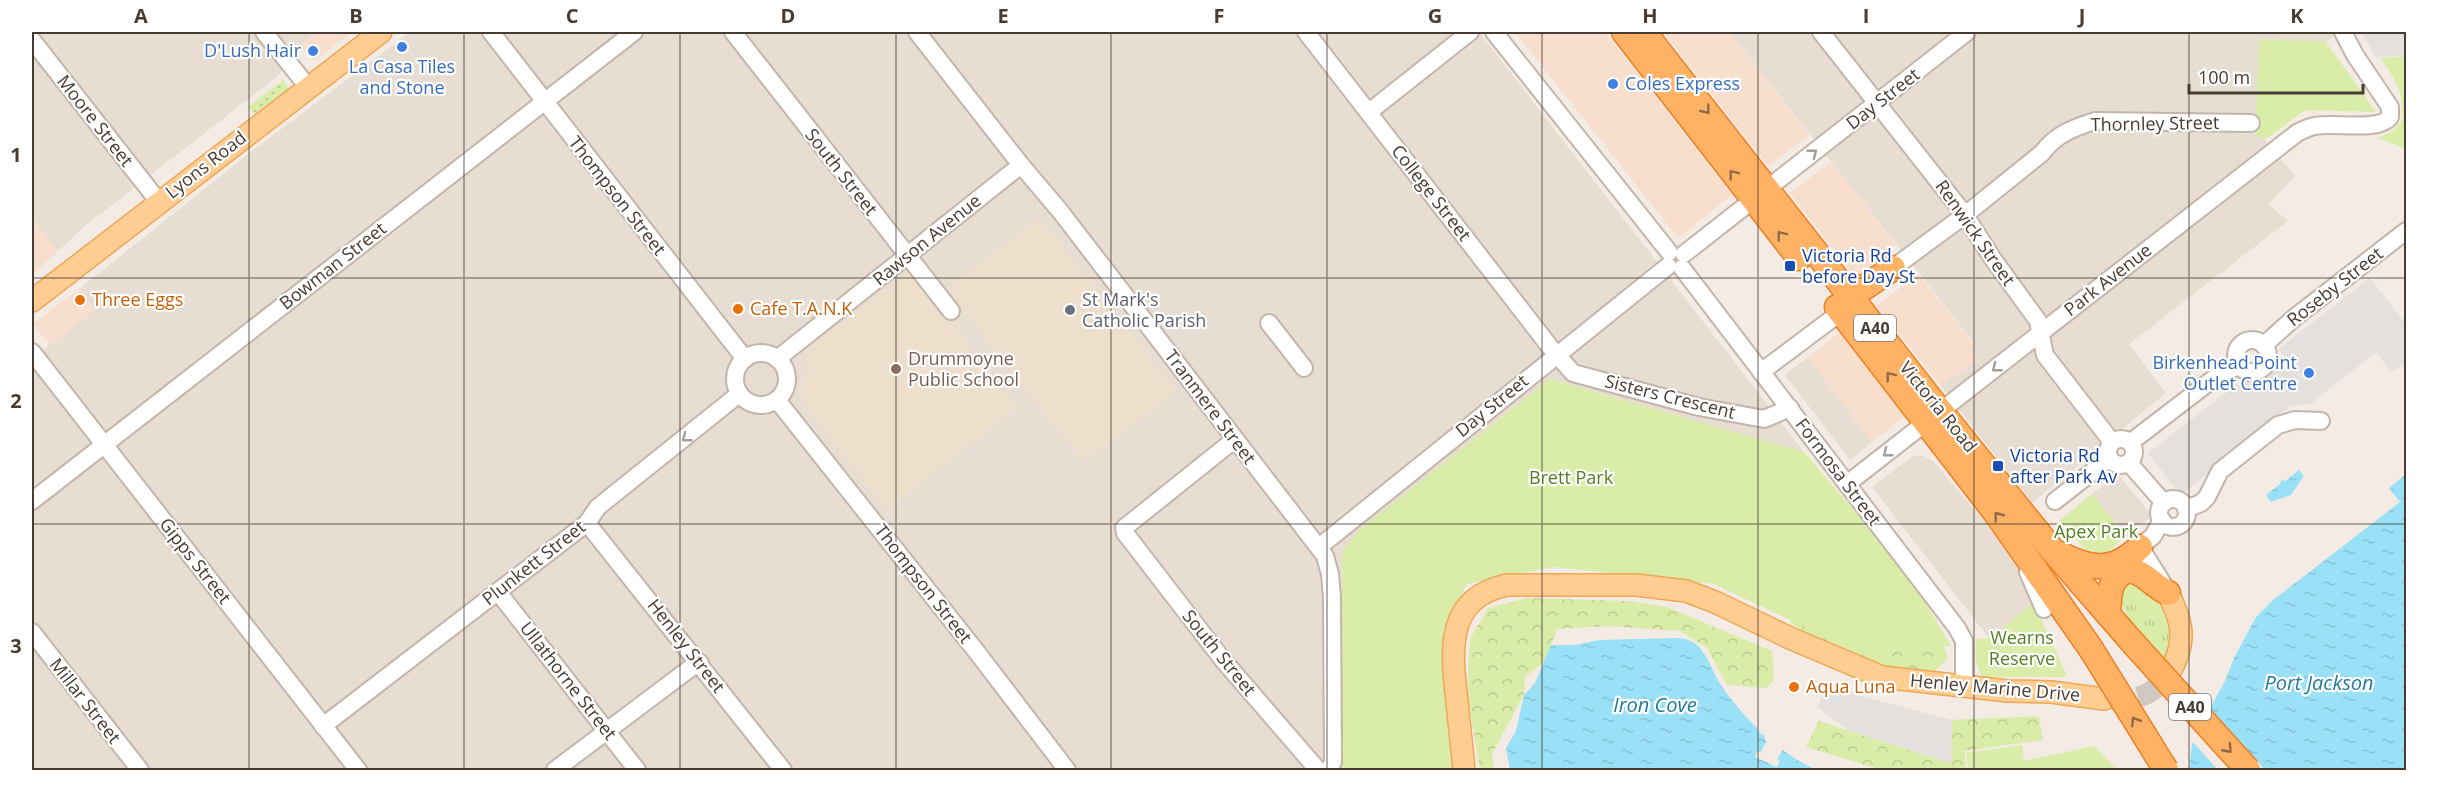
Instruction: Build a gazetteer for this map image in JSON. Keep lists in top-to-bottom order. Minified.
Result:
{"streets":{"highway":["A40","Victoria Road"],"main road":["Lyons Road","Henley Marine Drive"],"street":["Day Street","Moore Street","Thornley Street","South Street","College Street","Thompson Street","Renwick Street","Rawson Avenue","Bowman Street","Park Avenue","Roseby Street","Sisters Crescent","Tranmere Street","Formosa Street","Gipps Street","Plunkett Street","Henley Street","Ullathorne Street","Millar Street"]},"crossings":[["Day Street","College Street"],["Day Street","Renwick Street"],["Day Street","Sisters Crescent"],["Day Street","Tranmere Street"],["Day Street","Victoria Road"],["Day Street","Formosa Street"],["Moore Street","Lyons Road"],["Thornley Street","Renwick Street"],["South Street","Rawson Avenue"],["South Street","Tranmere Street"],["College Street","Sisters Crescent"],["Thompson Street","Rawson Avenue"],["Thompson Street","Bowman Street"],["Thompson Street","Plunkett Street"],["Renwick Street","Park Avenue"],["Rawson Avenue","Tranmere Street"],["Rawson Avenue","Plunkett Street"],["Bowman Street","Gipps Street"],["Park Avenue","Victoria Road"],["Park Avenue","Formosa Street"],["Sisters Crescent","Formosa Street"],["Formosa Street","Henley Marine Drive"],["Gipps Street","Plunkett Street"],["Plunkett Street","Henley Street"],["Plunkett Street","Ullathorne Street"]],"one_way":["Plunkett Street"],"water":["Port Jackson","Iron Cove"],"parks":["Brett Park","Apex Park","Wearns Reserve"],"places":{"other":["La Casa Tiles and Stone","D'Lush Hair","Coles Express","Three Eggs","Cafe T.A.N.K","St Mark's Catholic Parish","Drummoyne Public School","Birkenhead Point Outlet Centre","Aqua Luna"],"transit":["Victoria Rd before Day St","Victoria Rd after Park Av"]},"scale_bar":"100 m","grid":{"columns":["A","B","C","D","E","F","G","H","I","J","K"],"rows":["1","2","3"]}}
